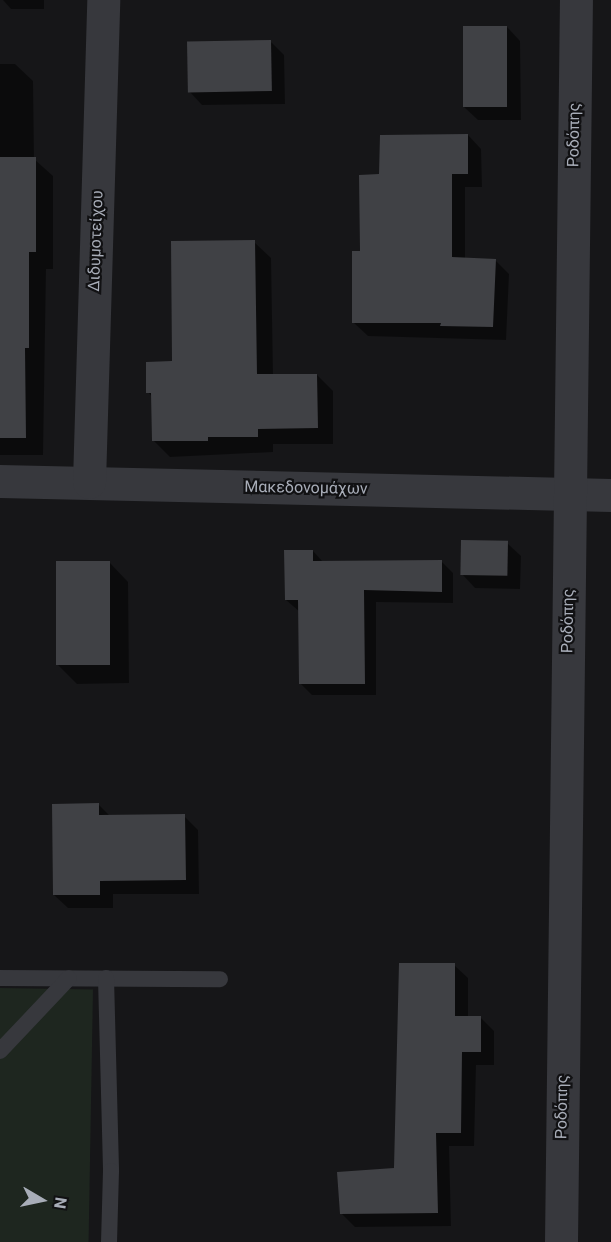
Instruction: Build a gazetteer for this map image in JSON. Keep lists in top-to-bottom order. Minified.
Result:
{"streets":{"street":["Ροδόπης","Διδυμοτείχου","Μακεδονομάχων"]},"crossings":[["Ροδόπης","Μακεδονομάχων"],["Διδυμοτείχου","Μακεδονομάχων"]],"north":"right"}
